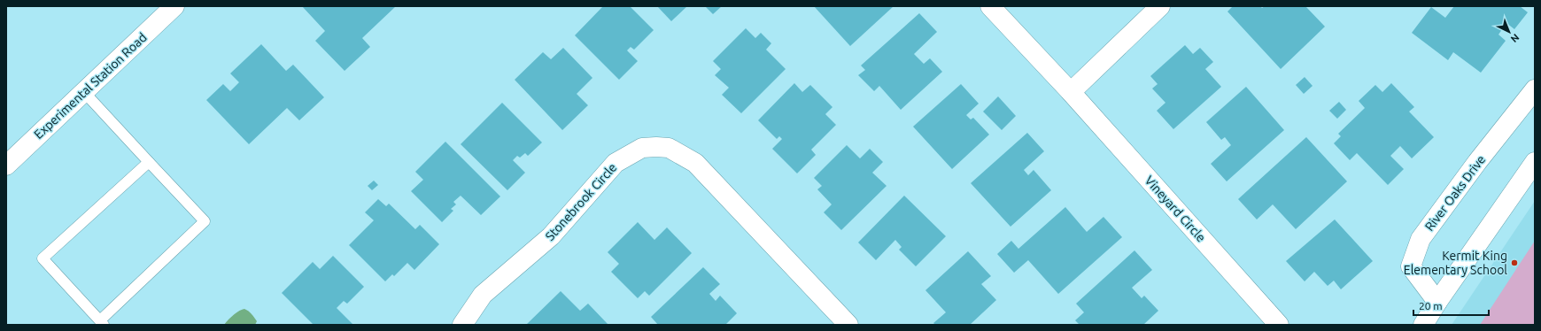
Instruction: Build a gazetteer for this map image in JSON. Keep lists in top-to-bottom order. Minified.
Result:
{"streets":{"street":["Experimental Station Road","River Oaks Drive","Stonebrook Circle","Vineyard Circle"]},"places":["Kermit King Elementary School"],"scale_bar":"20 m","north":"bottom right"}
